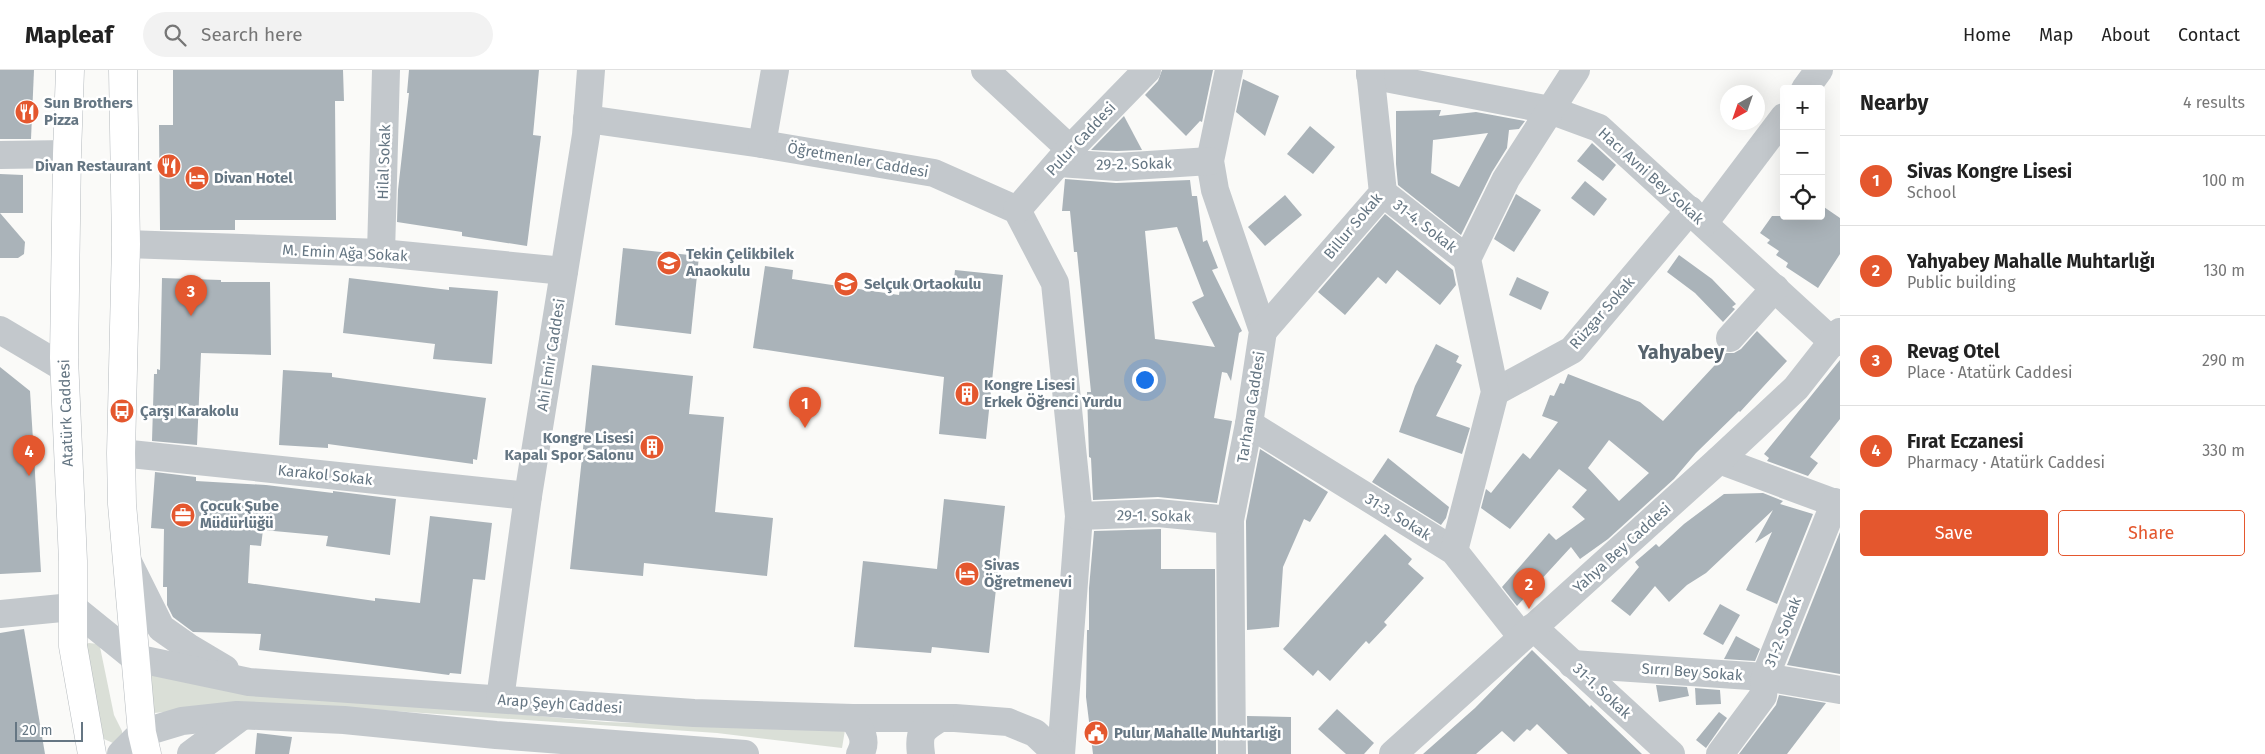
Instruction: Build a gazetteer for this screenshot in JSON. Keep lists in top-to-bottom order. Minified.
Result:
{"streets":{"main road":["Atatürk Caddesi"],"street":["Pulur Caddesi","Öğretmenler Caddesi","Hilal Sokak","29-2. Sokak","Hacı Avni Bey Sokak","Billur Sokak","31-4. Sokak","M. Emin Ağa Sokak","Rüzgar Sokak","Ahi Emir Caddesi","Tarhana Caddesi","Karakol Sokak","29-1. Sokak","31-3. Sokak","Yahya Bey Caddesi","31-2. Sokak","Sırrı Bey Sokak","31-1. Sokak","Arap Şeyh Caddesi"]},"crossings":[["Pulur Caddesi","Öğretmenler Caddesi"],["Pulur Caddesi","29-2. Sokak"],["Öğretmenler Caddesi","Ahi Emir Caddesi"],["Hilal Sokak","M. Emin Ağa Sokak"],["29-2. Sokak","Tarhana Caddesi"],["Hacı Avni Bey Sokak","Billur Sokak"],["Hacı Avni Bey Sokak","Rüzgar Sokak"],["Hacı Avni Bey Sokak","Yahya Bey Caddesi"],["Billur Sokak","31-4. Sokak"],["Billur Sokak","Tarhana Caddesi"],["M. Emin Ağa Sokak","Ahi Emir Caddesi"],["Ahi Emir Caddesi","Karakol Sokak"],["Ahi Emir Caddesi","Arap Şeyh Caddesi"],["Tarhana Caddesi","29-1. Sokak"],["Tarhana Caddesi","31-3. Sokak"],["Atatürk Caddesi","Arap Şeyh Caddesi"],["31-3. Sokak","Yahya Bey Caddesi"],["31-3. Sokak","31-1. Sokak"],["Yahya Bey Caddesi","31-1. Sokak"],["31-2. Sokak","Sırrı Bey Sokak"],["Sırrı Bey Sokak","31-1. Sokak"]],"districts":["Yahyabey"],"places":{"restaurant":["Sun Brothers Pizza","Divan Restaurant"],"hotel":["Divan Hotel","Sivas Öğretmenevi"],"school or university":["Tekin Çelikbilek Anaokulu","Selçuk Ortaokulu"],"building":["Kongre Lisesi Erkek Öğrenci Yurdu","Kongre Lisesi Kapalı Spor Salonu"],"bus stop":["Çarşı Karakolu"],"office":["Çocuk Şube Müdürlüğü"],"public building":["Pulur Mahalle Muhtarlığı"]},"scale_bar":"20 m","north":"bottom left","page":{"header":"Mapleaf","search":"Search here","nav":["Home","Map","About","Contact"],"heading":["Nearby","4 results"],"map_buttons":["+","−"],"list":[{"mark":"1","name":"Sivas Kongre Lisesi","note":"School","value":"100 m"},{"mark":"2","name":"Yahyabey Mahalle Muhtarlığı","note":"Public building","value":"130 m"},{"mark":"3","name":"Revag Otel","note":"Place · Atatürk Caddesi","value":"290 m"},{"mark":"4","name":"Fırat Eczanesi","note":"Pharmacy · Atatürk Caddesi","value":"330 m"}],"pins":["3","1","4","2"],"buttons":["Save","Share"],"scale":"20 m"}}
